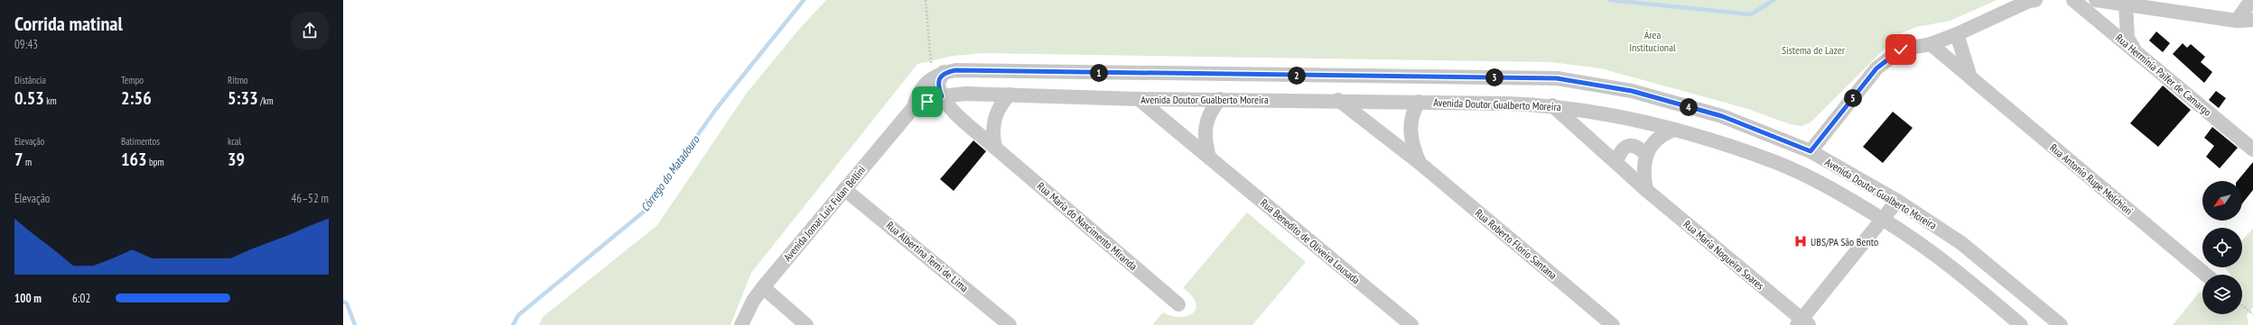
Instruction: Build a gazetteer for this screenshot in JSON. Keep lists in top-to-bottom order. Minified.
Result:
{"streets":{"street":["Rua Hermínia Paifer de Camargo","Avenida Doutor Gualberto Moreira","Rua Antonio Rupe Melchiori","Avenida Jomar Luiz Fulan Bellini","Rua Maria do Nascimento Miranda","Rua Benedito de Oliveira Lousada","Rua Roberto Florio Santana","Rua Maria Nogueira Soares","Rua Albertina Terni de Lima"]},"crossings":[["Avenida Doutor Gualberto Moreira","Avenida Jomar Luiz Fulan Bellini"],["Avenida Doutor Gualberto Moreira","Rua Maria do Nascimento Miranda"],["Avenida Doutor Gualberto Moreira","Rua Benedito de Oliveira Lousada"],["Avenida Doutor Gualberto Moreira","Rua Roberto Florio Santana"],["Avenida Doutor Gualberto Moreira","Rua Maria Nogueira Soares"],["Avenida Jomar Luiz Fulan Bellini","Rua Albertina Terni de Lima"]],"water":["Córrego do Matadouro"],"parks":["Área Institucional","Sistema de Lazer"],"places":{"hospital":["UBS/PA São Bento"]},"north":"bottom left","page":{"heading":["Corrida matinal","09:43"],"stats":[["Distância","0.53 km"],["Tempo","2:56"],["Ritmo","5:33 /km"],["Elevação","7 m"],["Batimentos","163 bpm"],["kcal","39"]],"pins":["1","2","3","5","4"],"chart":["Elevação","46–52 m"],"list":[{"name":"100 m","note":"6:02"}]}}
